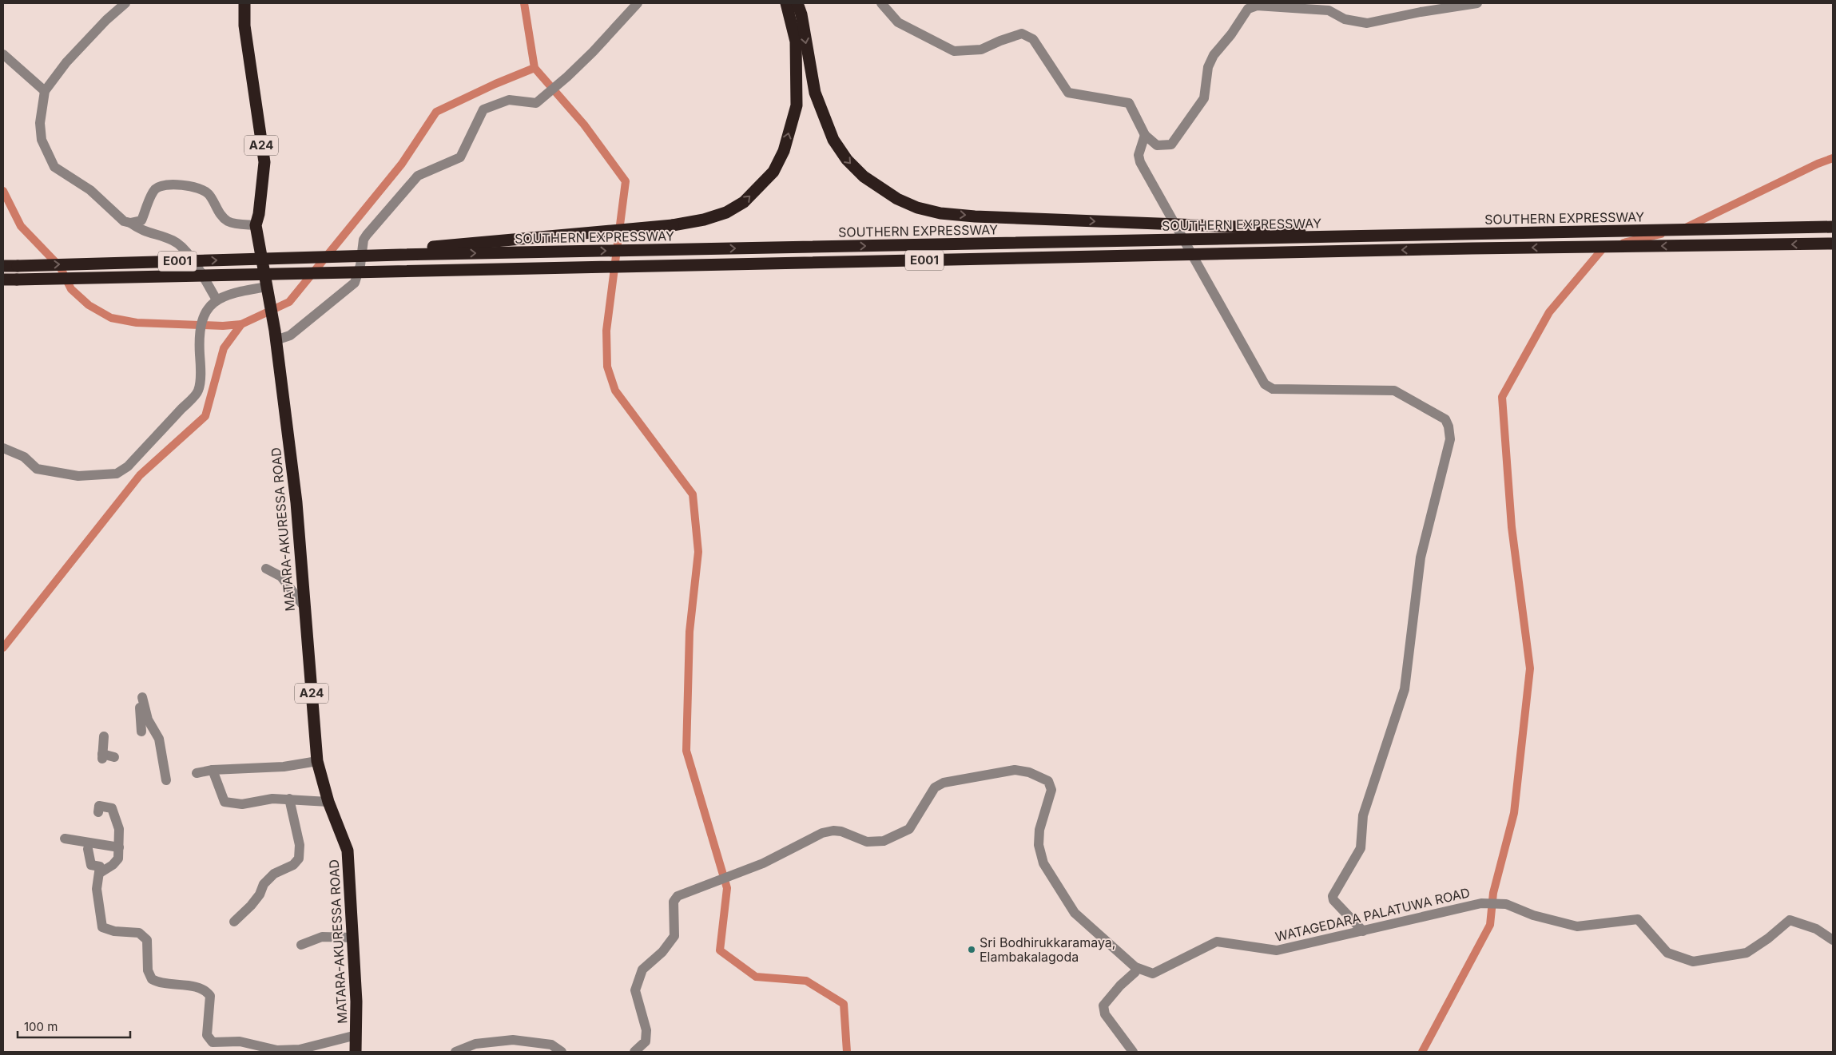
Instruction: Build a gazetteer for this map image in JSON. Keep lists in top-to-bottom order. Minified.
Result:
{"streets":{"highway":["A24","SOUTHERN EXPRESSWAY","E001","MATARA-AKURESSA ROAD"],"street":["WATAGEDARA PALATUWA ROAD"]},"places":["Sri Bodhirukkaramaya, Elambakalagoda"],"scale_bar":"100 m"}
